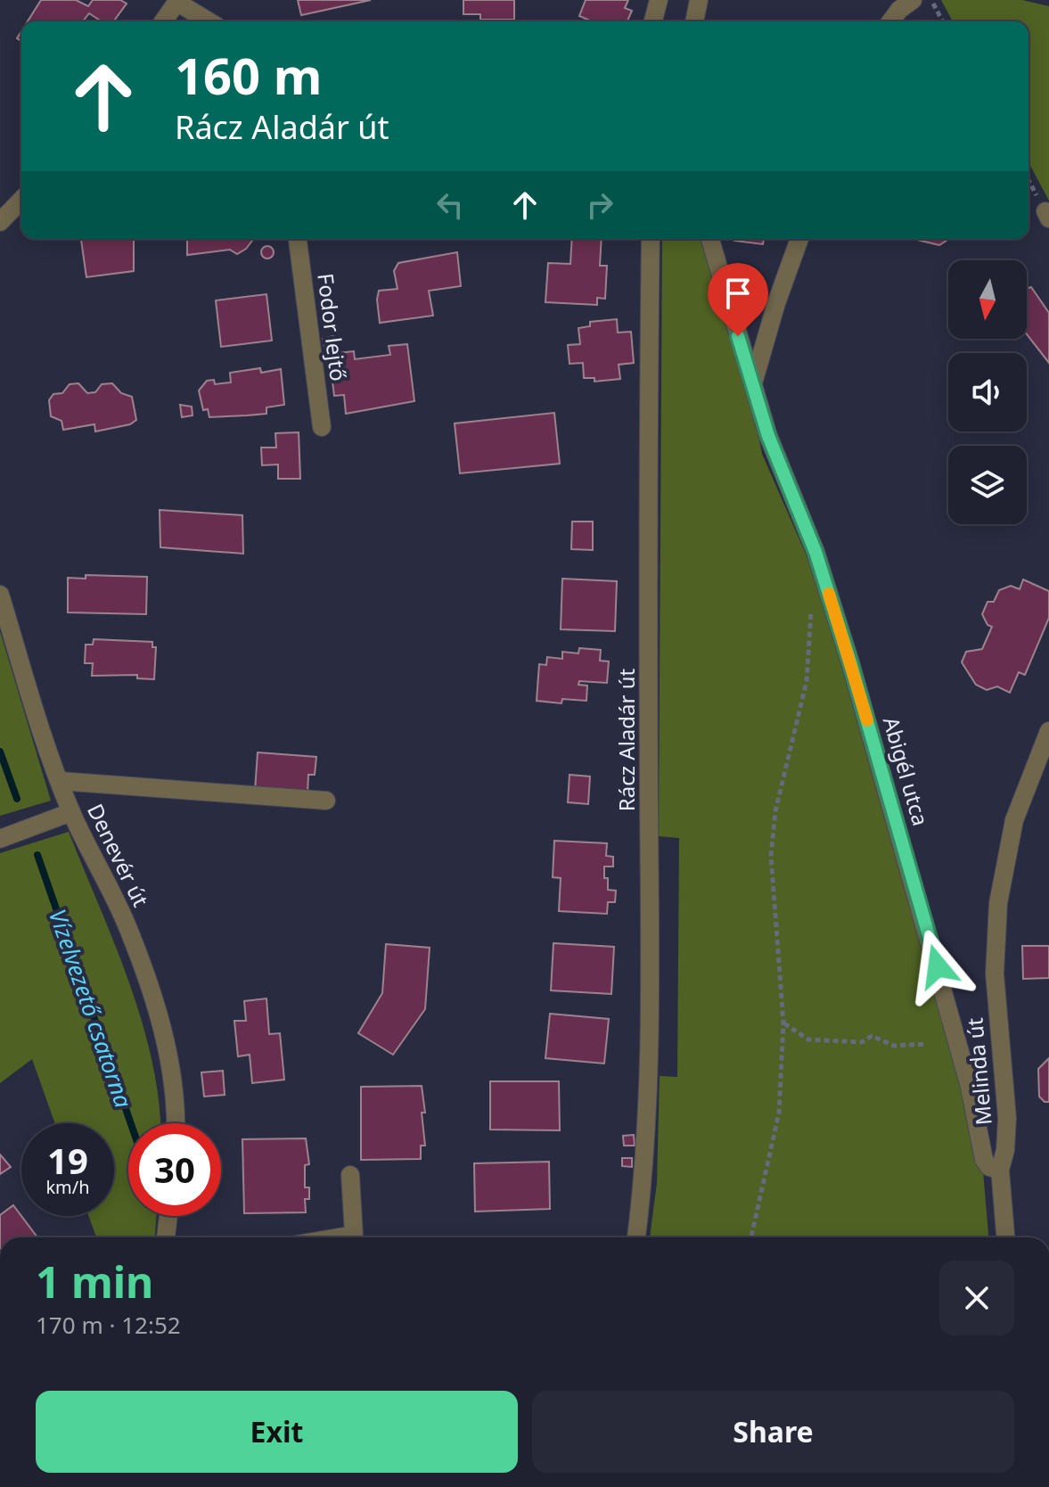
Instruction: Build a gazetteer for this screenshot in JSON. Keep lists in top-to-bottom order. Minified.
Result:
{"streets":{"street":["Fodor lejtő","Rácz Aladár út","Abigél utca","Denevér út","Melinda út"]},"crossings":[["Abigél utca","Melinda út"]],"water":["Vízelvezető csatorna"],"north":"bottom","page":{"turn":["160 m","Rácz Aladár út"],"speed":"19 km/h","limit":"30","heading":["1 min","170 m · 12:52"],"buttons":["Exit","Share"]}}
